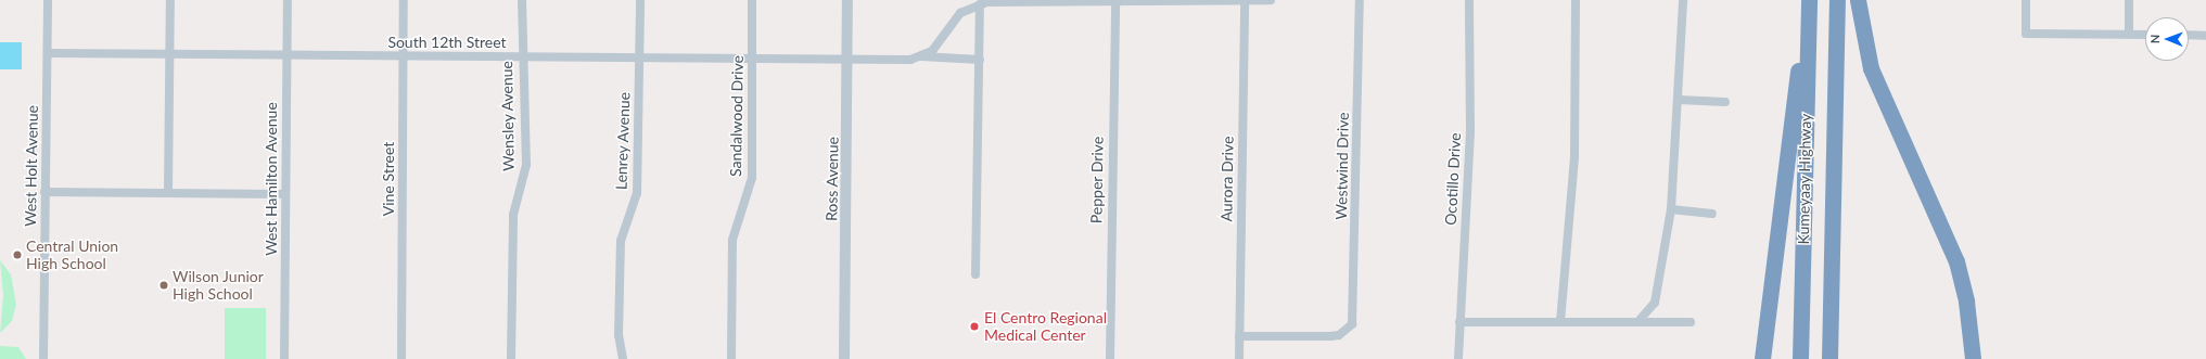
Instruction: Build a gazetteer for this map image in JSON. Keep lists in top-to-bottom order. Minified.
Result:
{"streets":{"highway":["Kumeyaay Highway"],"street":["South 12th Street","Wensley Avenue","Sandalwood Drive","Lenrey Avenue","West Holt Avenue","Westwind Drive","West Hamilton Avenue","Vine Street","Ross Avenue","Aurora Drive","Ocotillo Drive","Pepper Drive"]},"crossings":[["South 12th Street","Wensley Avenue"],["South 12th Street","Sandalwood Drive"],["South 12th Street","Lenrey Avenue"],["South 12th Street","West Holt Avenue"],["South 12th Street","West Hamilton Avenue"],["South 12th Street","Vine Street"],["South 12th Street","Ross Avenue"],["Westwind Drive","Aurora Drive"]],"places":["Central Union High School","Wilson Junior High School","El Centro Regional Medical Center"],"north":"left"}
